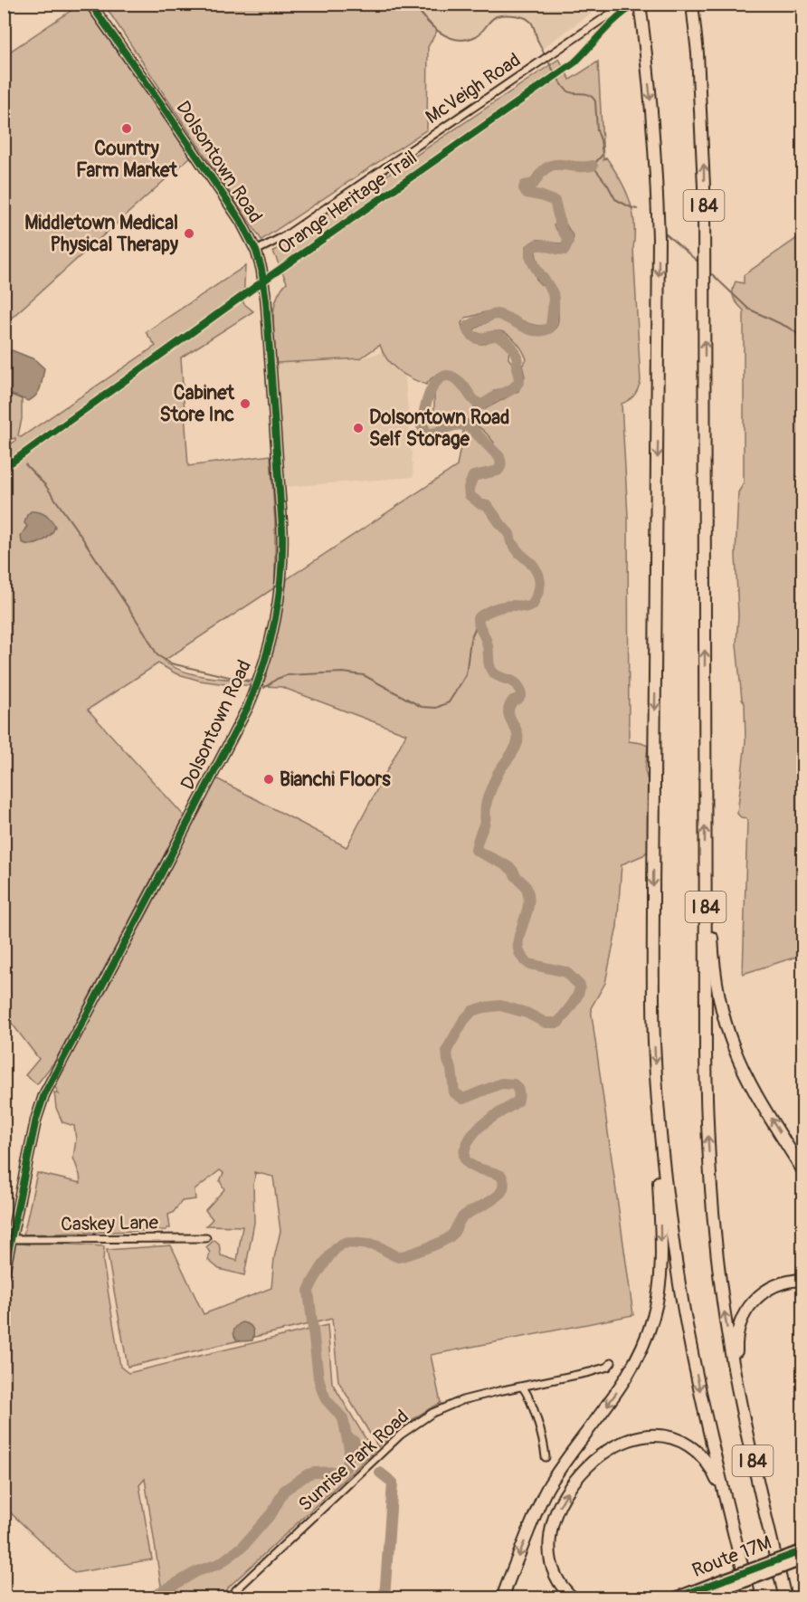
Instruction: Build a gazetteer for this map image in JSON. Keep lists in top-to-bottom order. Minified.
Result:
{"streets":{"highway":["I 84"],"main road":["Route 17M"],"street":["McVeigh Road","Dolsontown Road","Caskey Lane","Sunrise Park Road"],"cycle path":["Orange Heritage Trail"]},"crossings":[["McVeigh Road","Dolsontown Road"],["Dolsontown Road","Caskey Lane"]],"places":["Country Farm Market","Middletown Medical Physical Therapy","Cabinet Store Inc","Dolsontown Road Self Storage","Bianchi Floors"]}
